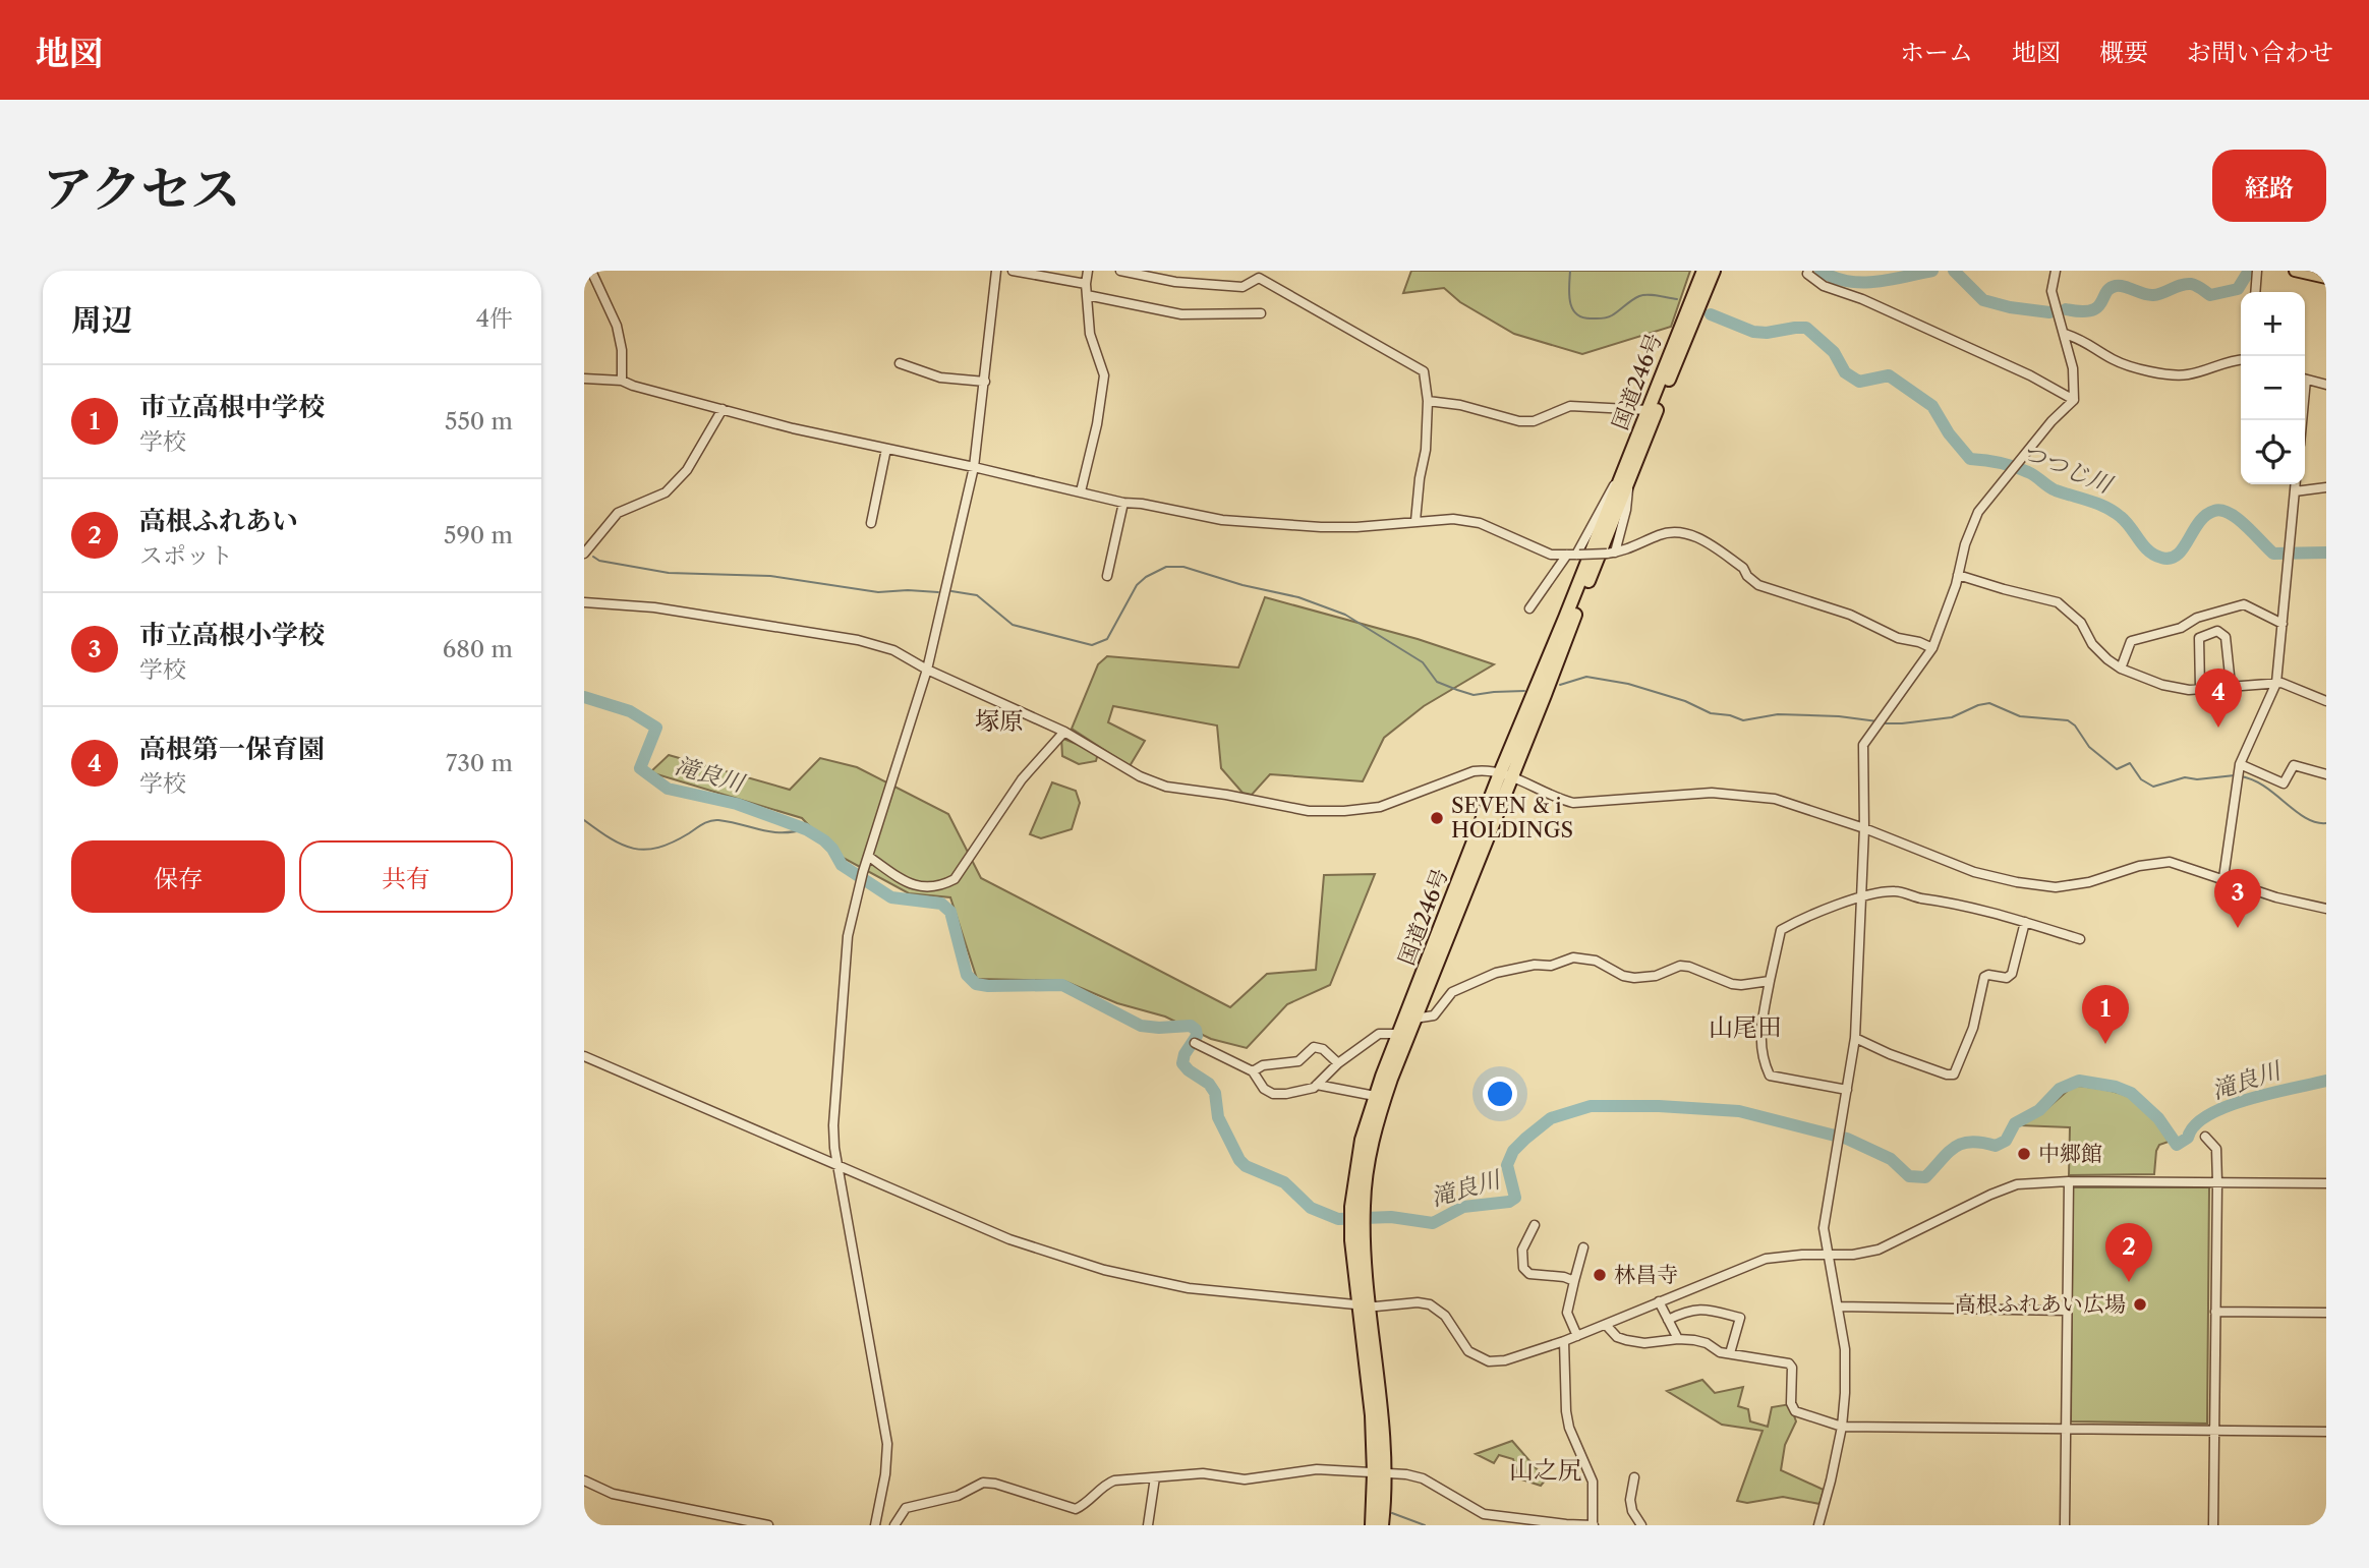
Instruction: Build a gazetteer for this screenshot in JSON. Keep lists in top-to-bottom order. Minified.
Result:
{"streets":{"highway":["国道246号"]},"districts":["塚原","山尾田","山之尻"],"water":["つつじ川","滝良川"],"places":["SEVEN & i HOLDINGS","中郷館","林昌寺","高根ふれあい広場"],"page":{"header":"地図","nav":["ホーム","地図","概要","お問い合わせ"],"title":"アクセス","buttons":["経路",["保存","共有"]],"heading":["周辺","4件"],"map_buttons":["+","−"],"list":[{"mark":"1","name":"市立高根中学校","note":"学校","value":"550 m"},{"mark":"2","name":"高根ふれあい","note":"スポット","value":"590 m"},{"mark":"3","name":"市立高根小学校","note":"学校","value":"680 m"},{"mark":"4","name":"高根第一保育園","note":"学校","value":"730 m"}],"pins":["4","3","1","2"]}}
